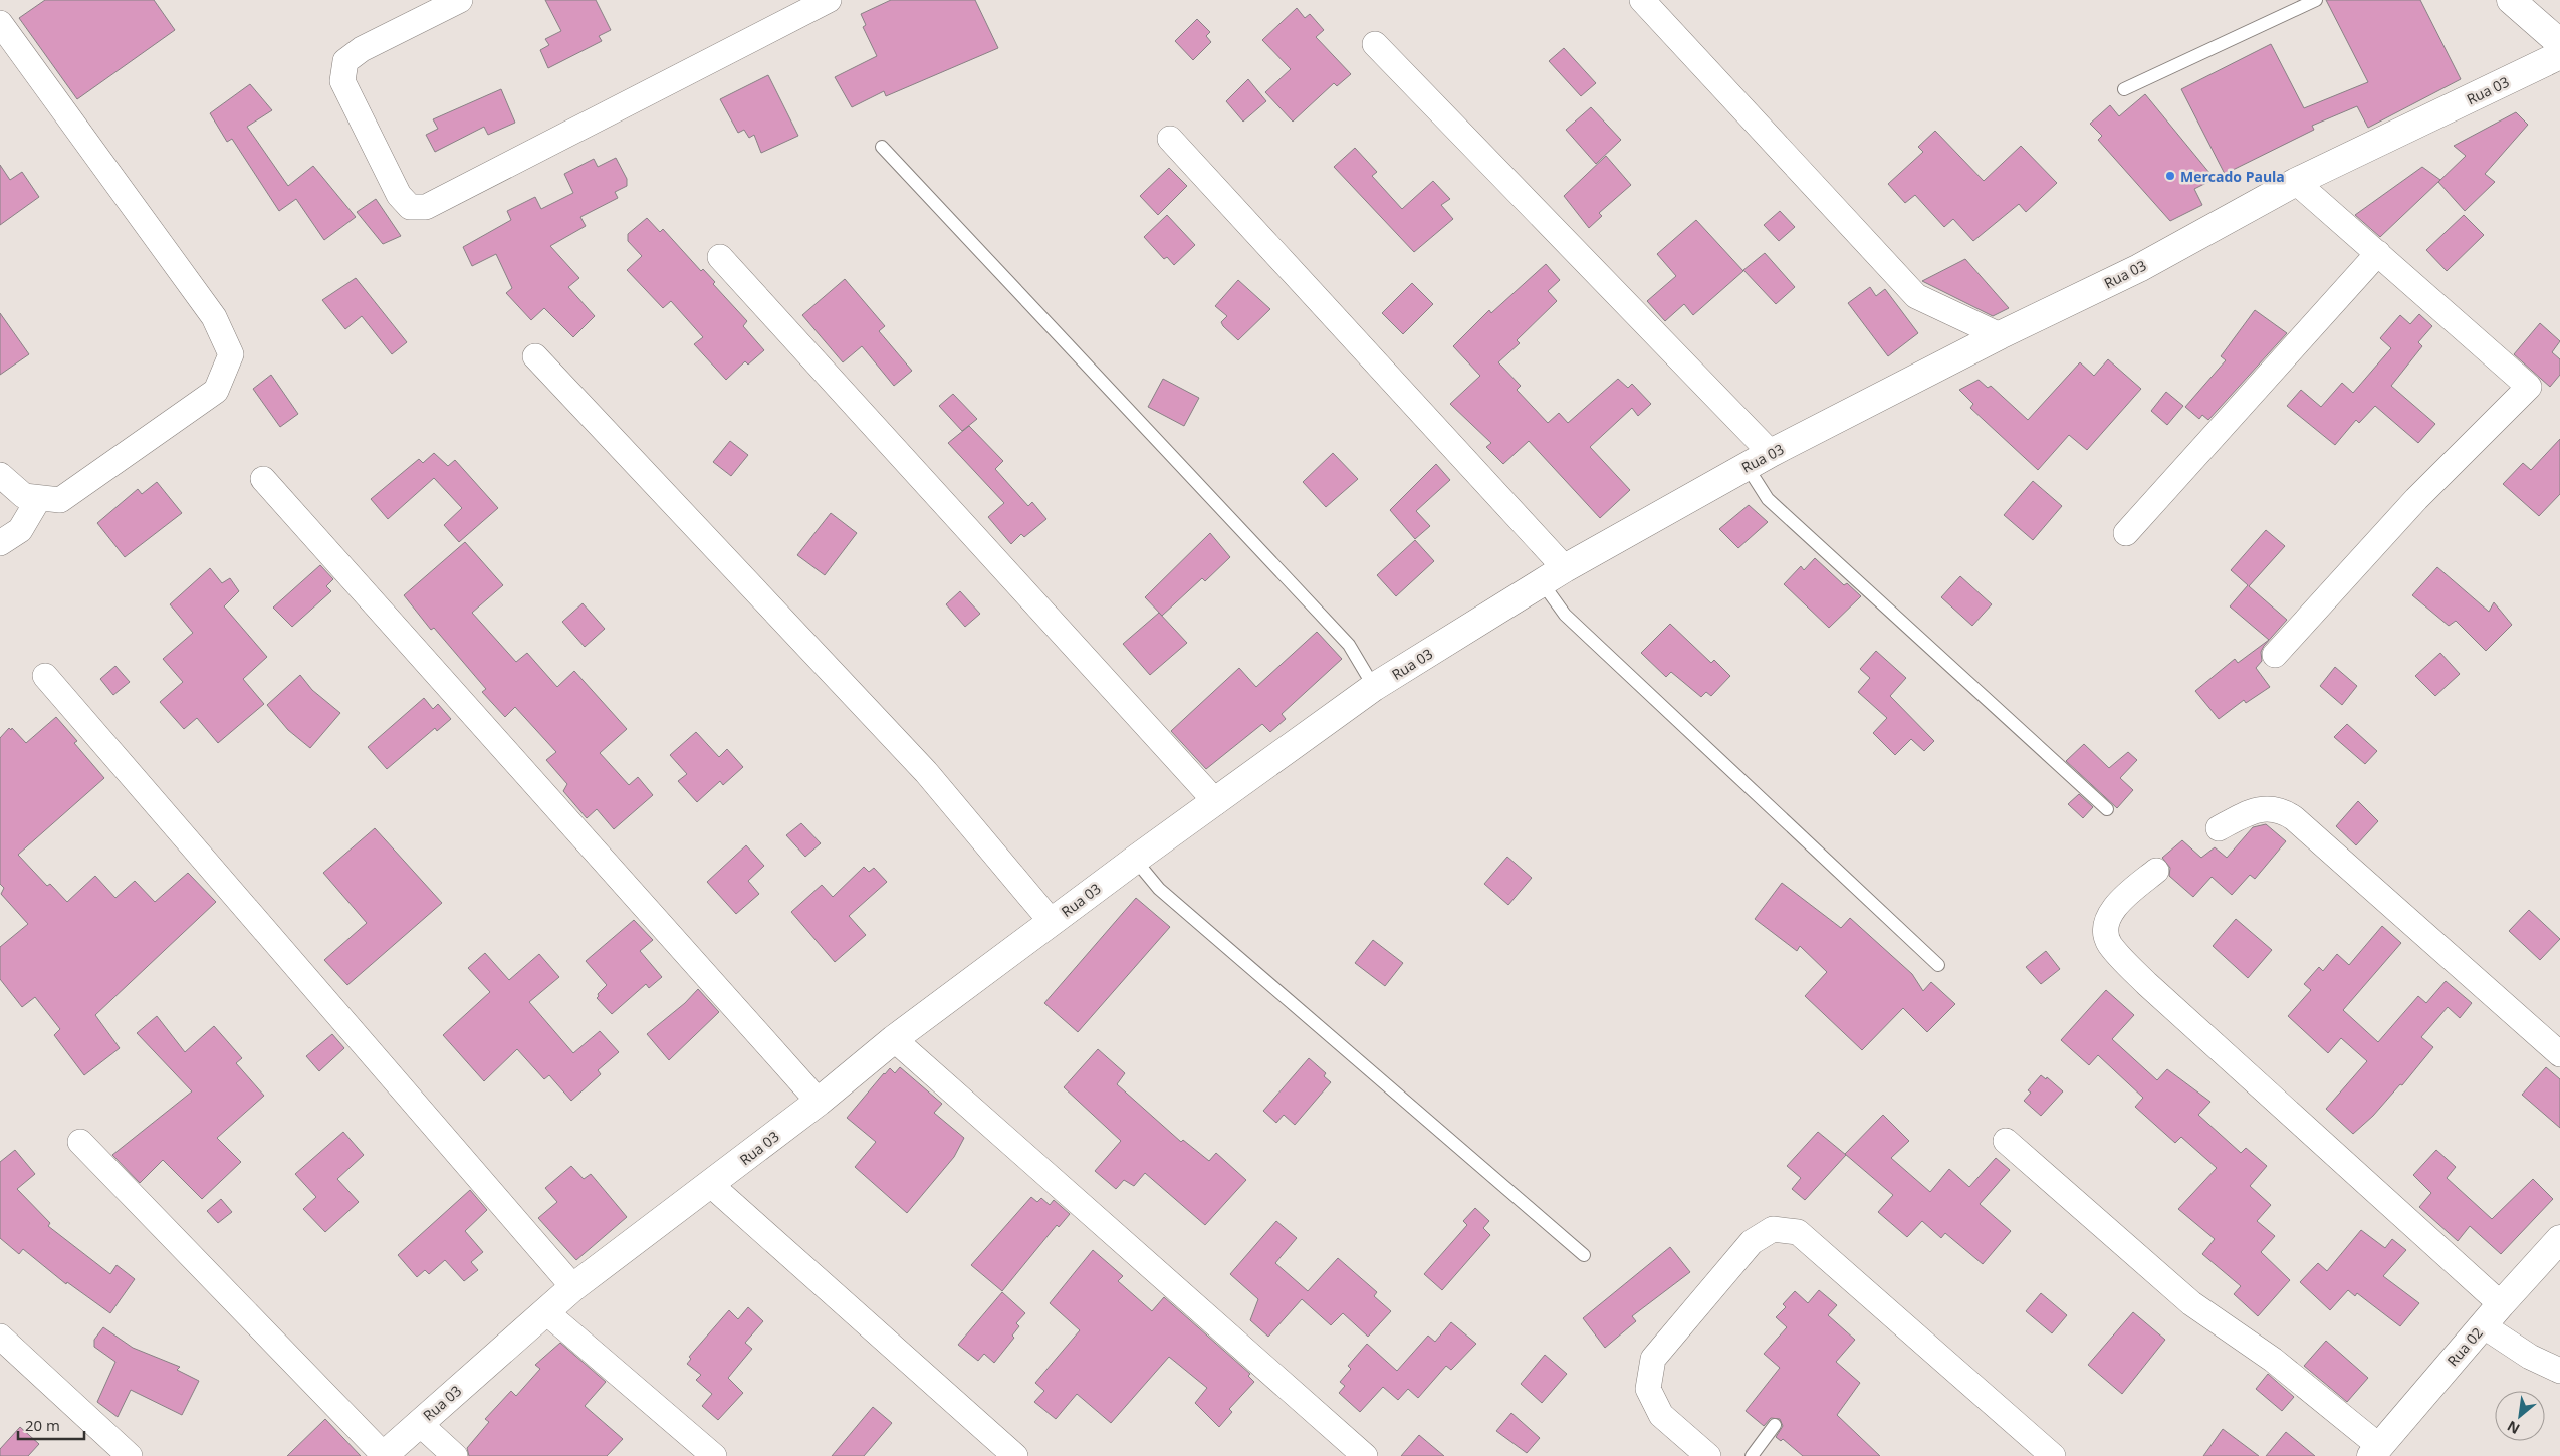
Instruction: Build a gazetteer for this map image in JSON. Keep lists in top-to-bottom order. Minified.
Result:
{"streets":{"street":["Rua 03","Rua 02"]},"places":["Mercado Paula"],"scale_bar":"20 m","north":"bottom left"}
